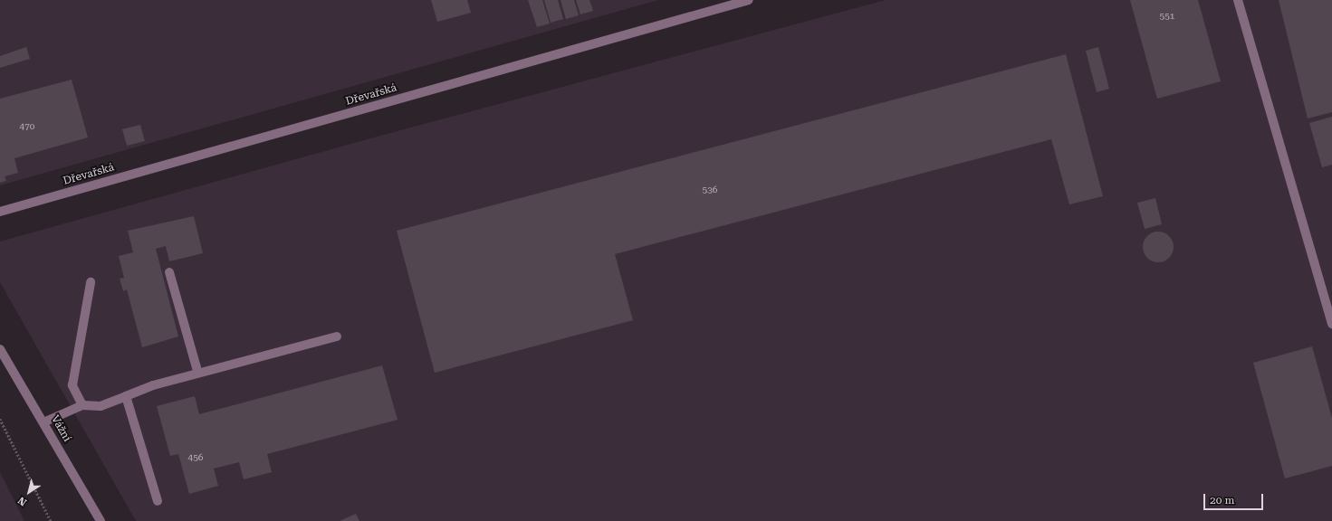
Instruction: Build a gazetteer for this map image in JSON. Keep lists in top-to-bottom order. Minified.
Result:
{"streets":{"street":["Dřevařská","Vážní"]},"house_numbers":["551","470","536","456"],"scale_bar":"20 m","north":"bottom left"}
